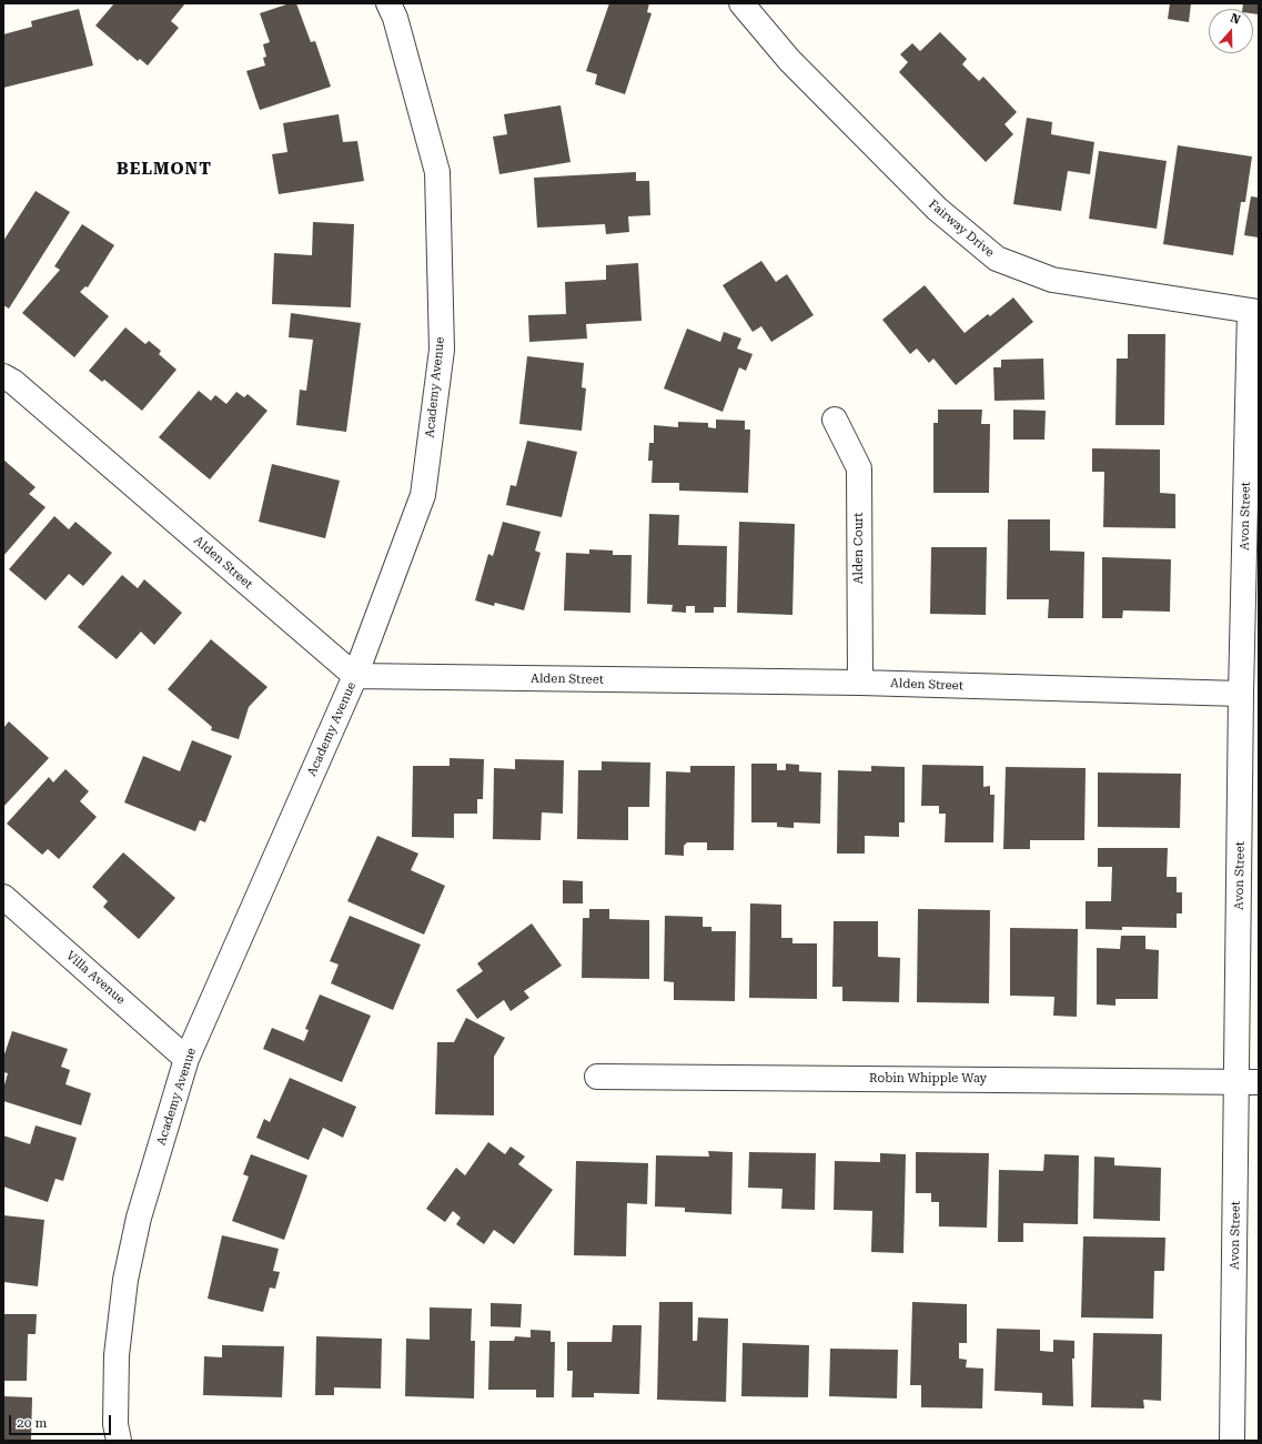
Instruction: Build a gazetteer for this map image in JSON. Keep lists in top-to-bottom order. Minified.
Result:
{"streets":{"street":["Fairway Drive","Academy Avenue","Avon Street","Alden Court","Alden Street","Villa Avenue","Robin Whipple Way"]},"crossings":[["Fairway Drive","Avon Street"],["Academy Avenue","Alden Street"],["Academy Avenue","Villa Avenue"],["Avon Street","Alden Street"],["Avon Street","Robin Whipple Way"],["Alden Court","Alden Street"]],"districts":["BELMONT"],"scale_bar":"20 m","north":"top"}
